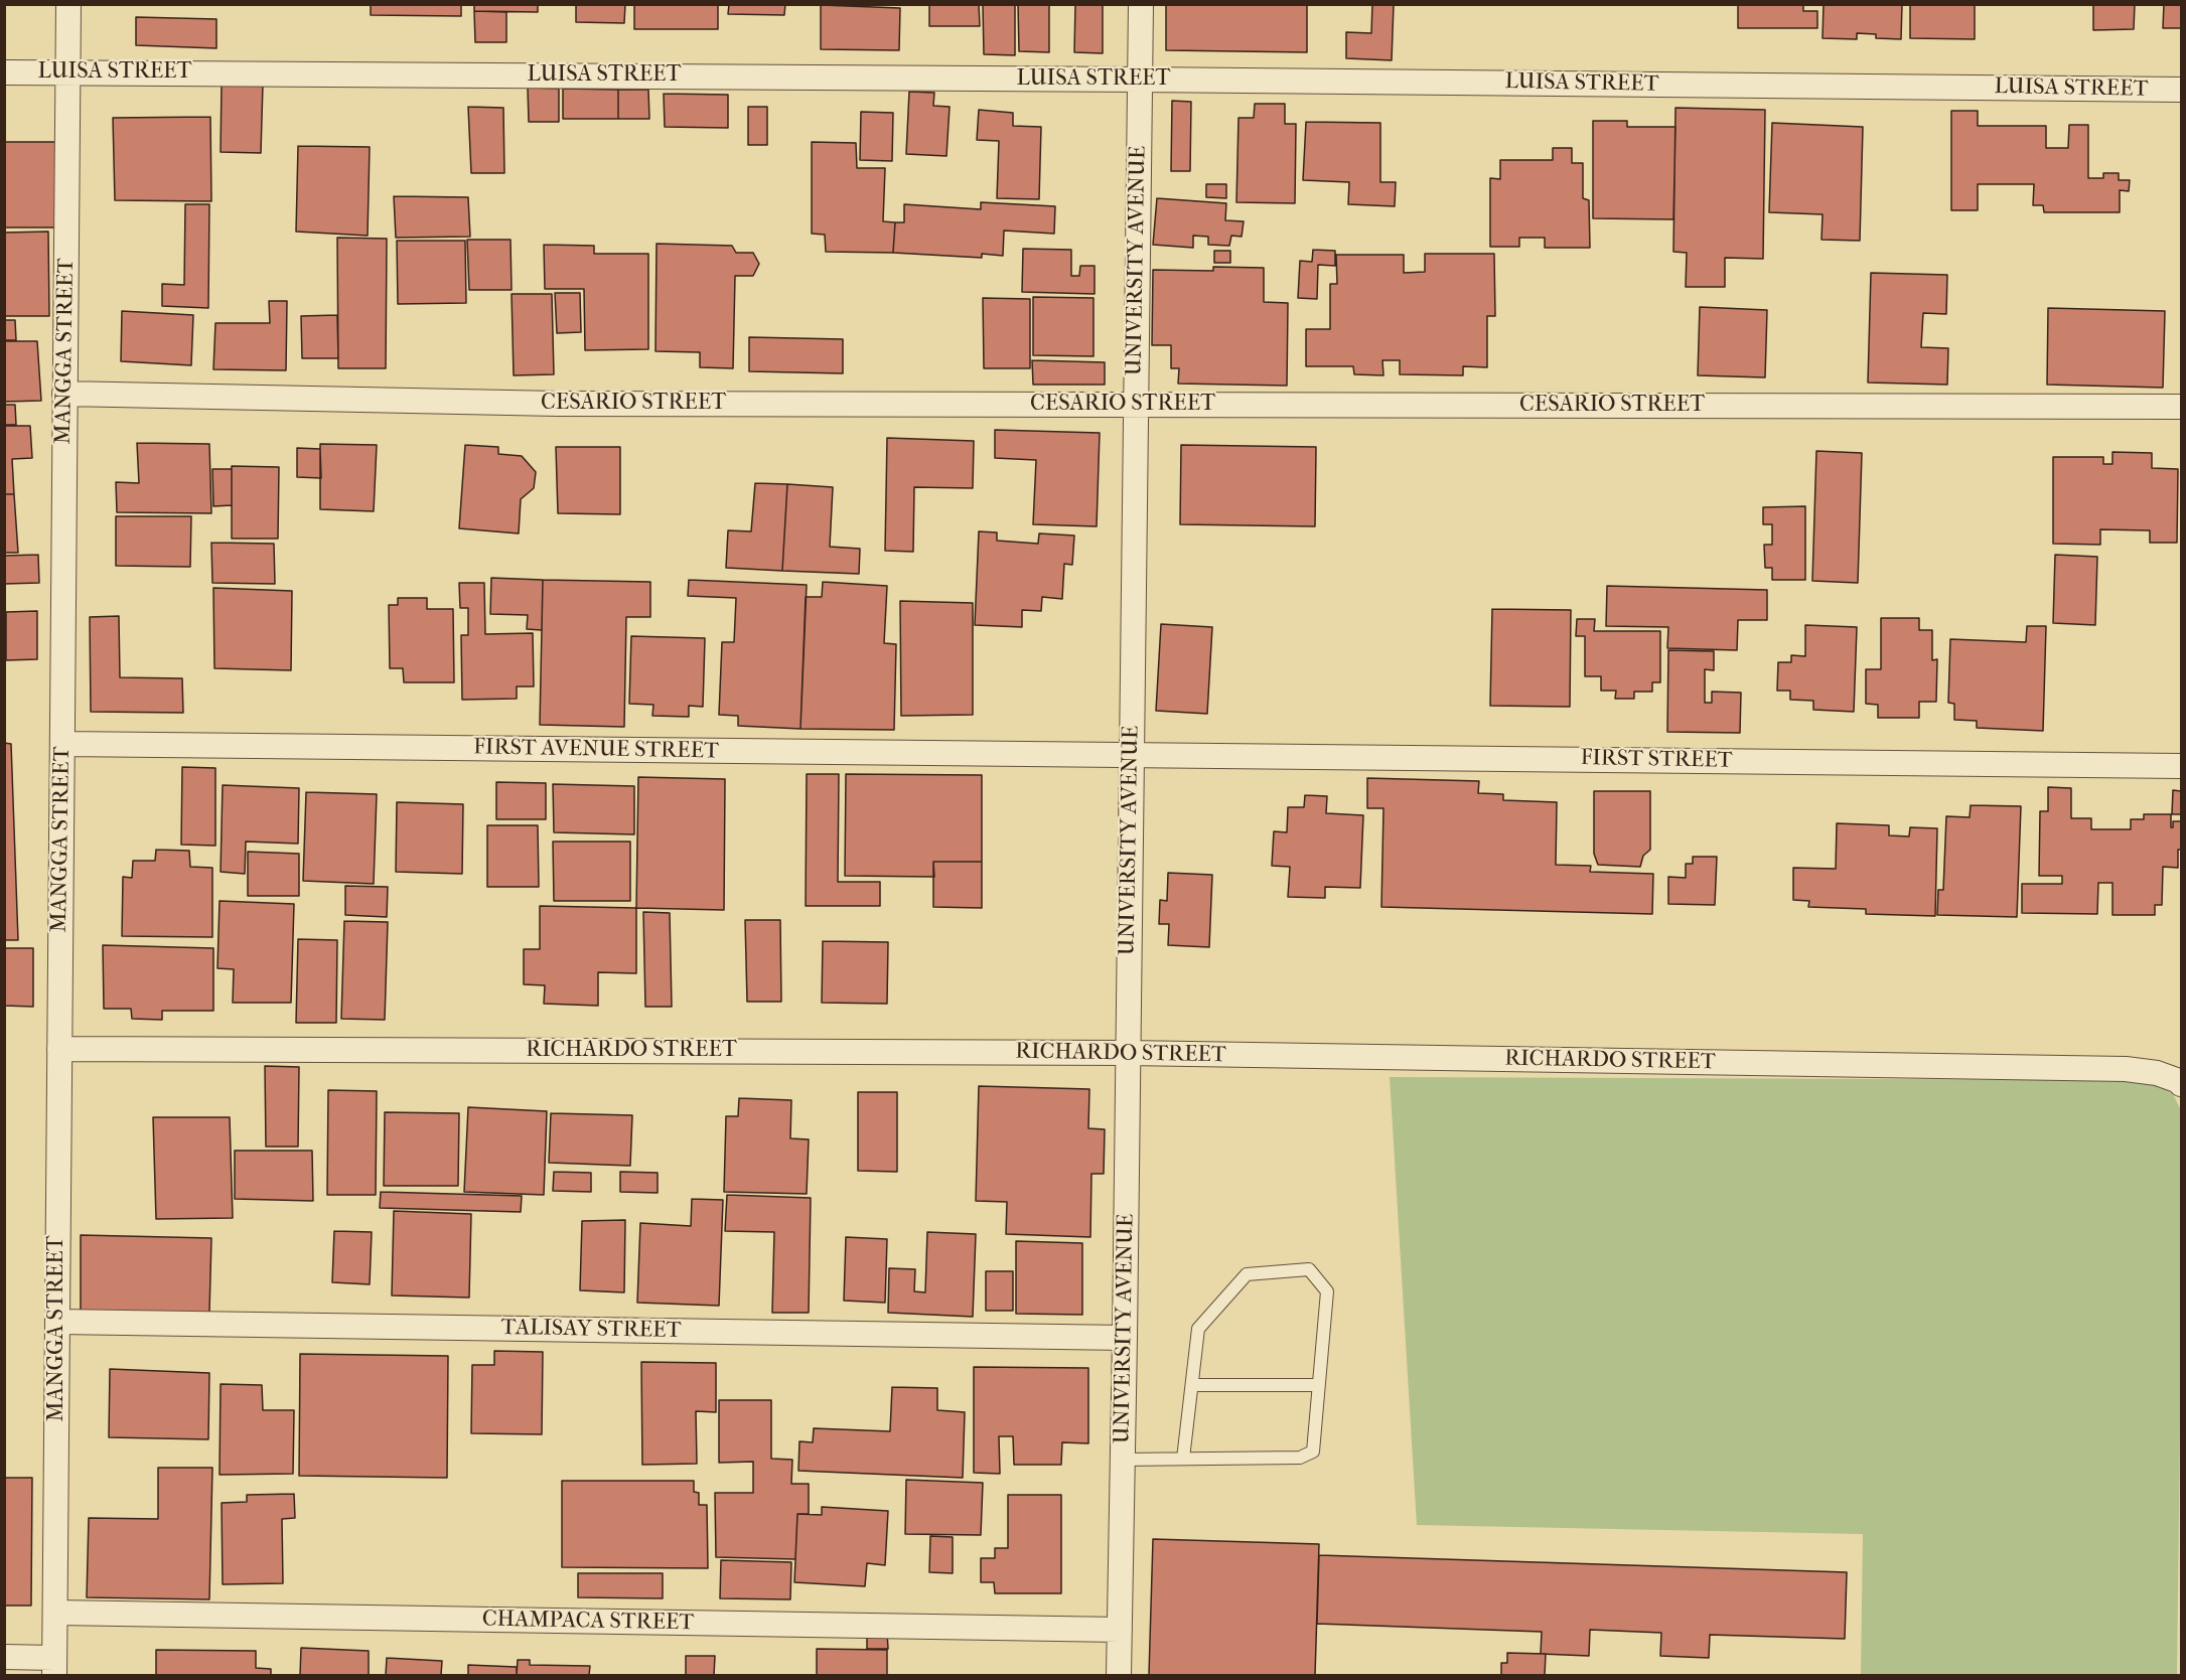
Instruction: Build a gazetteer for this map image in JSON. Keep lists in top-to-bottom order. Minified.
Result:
{"streets":{"street":["LUISA STREET","UNIVERSITY AVENUE","MANGGA STREET","CESARIO STREET","FIRST AVENUE STREET","FIRST STREET","RICHARDO STREET","TALISAY STREET","CHAMPACA STREET"]},"crossings":[["LUISA STREET","UNIVERSITY AVENUE"],["LUISA STREET","MANGGA STREET"],["UNIVERSITY AVENUE","CESARIO STREET"],["UNIVERSITY AVENUE","FIRST AVENUE STREET"],["UNIVERSITY AVENUE","FIRST STREET"],["UNIVERSITY AVENUE","RICHARDO STREET"],["UNIVERSITY AVENUE","TALISAY STREET"],["UNIVERSITY AVENUE","CHAMPACA STREET"],["MANGGA STREET","CESARIO STREET"],["MANGGA STREET","FIRST AVENUE STREET"],["MANGGA STREET","RICHARDO STREET"],["MANGGA STREET","TALISAY STREET"],["MANGGA STREET","CHAMPACA STREET"],["FIRST AVENUE STREET","FIRST STREET"]]}
